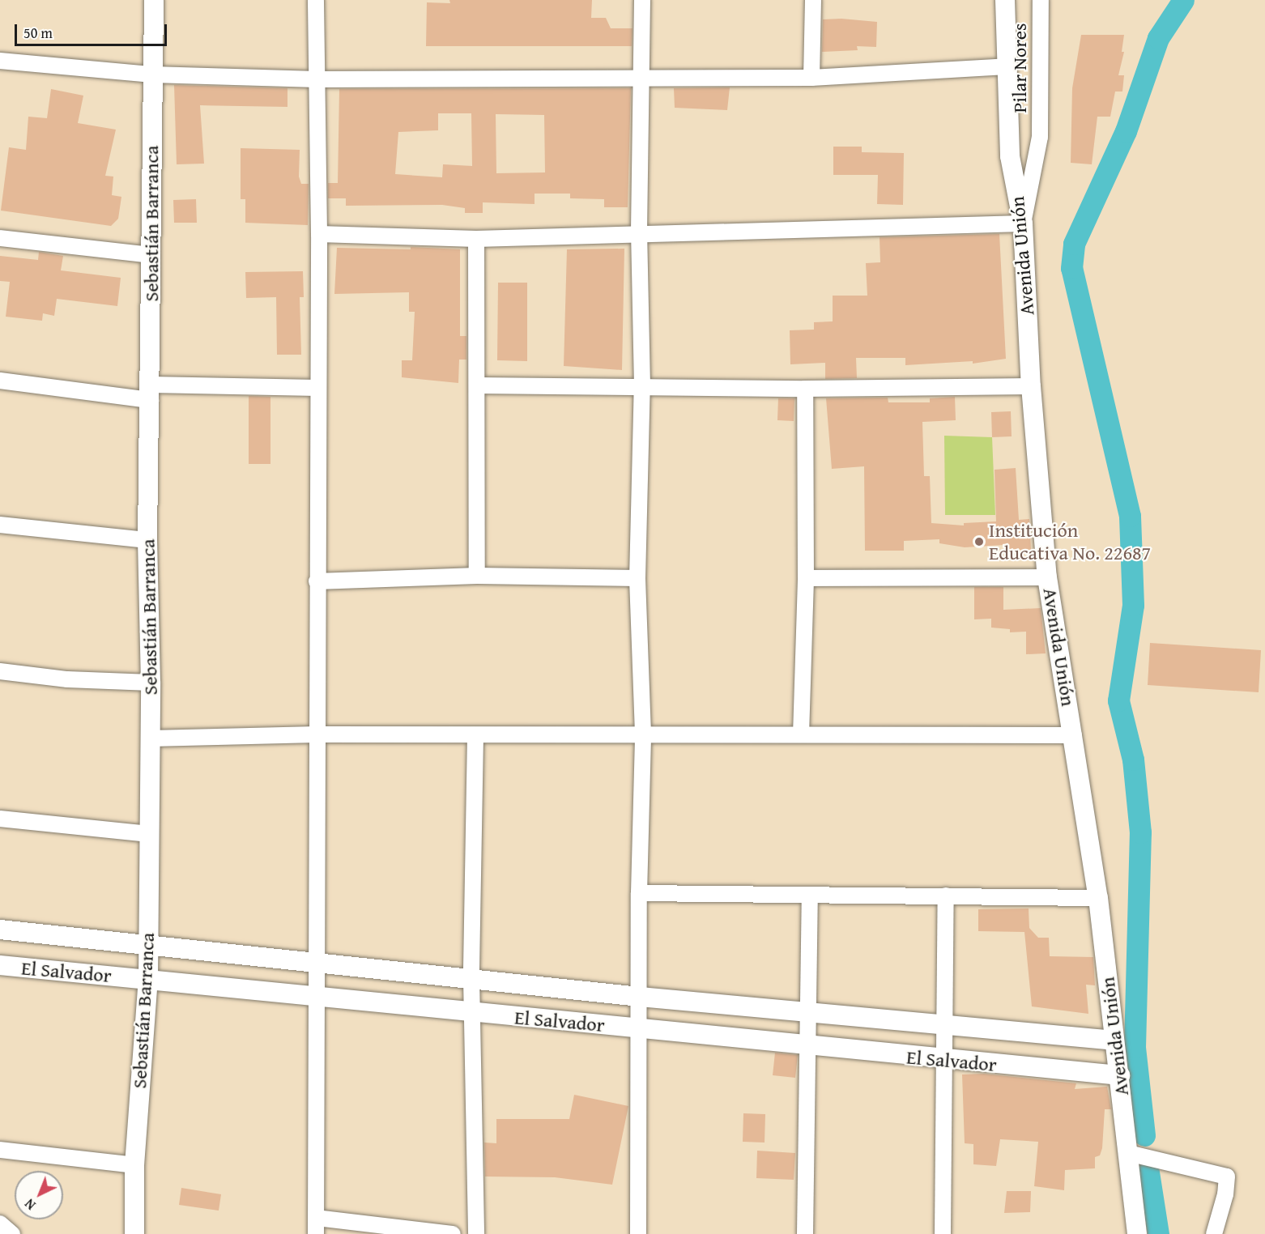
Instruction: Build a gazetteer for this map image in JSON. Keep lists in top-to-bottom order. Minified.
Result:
{"streets":{"street":["Pilar Nores","Sebastián Barranca","Avenida Unión","El Salvador"]},"crossings":[["Pilar Nores","Avenida Unión"],["Sebastián Barranca","El Salvador"],["Avenida Unión","El Salvador"]],"places":["Institución Educativa No. 22687"],"scale_bar":"50 m","north":"bottom left"}
